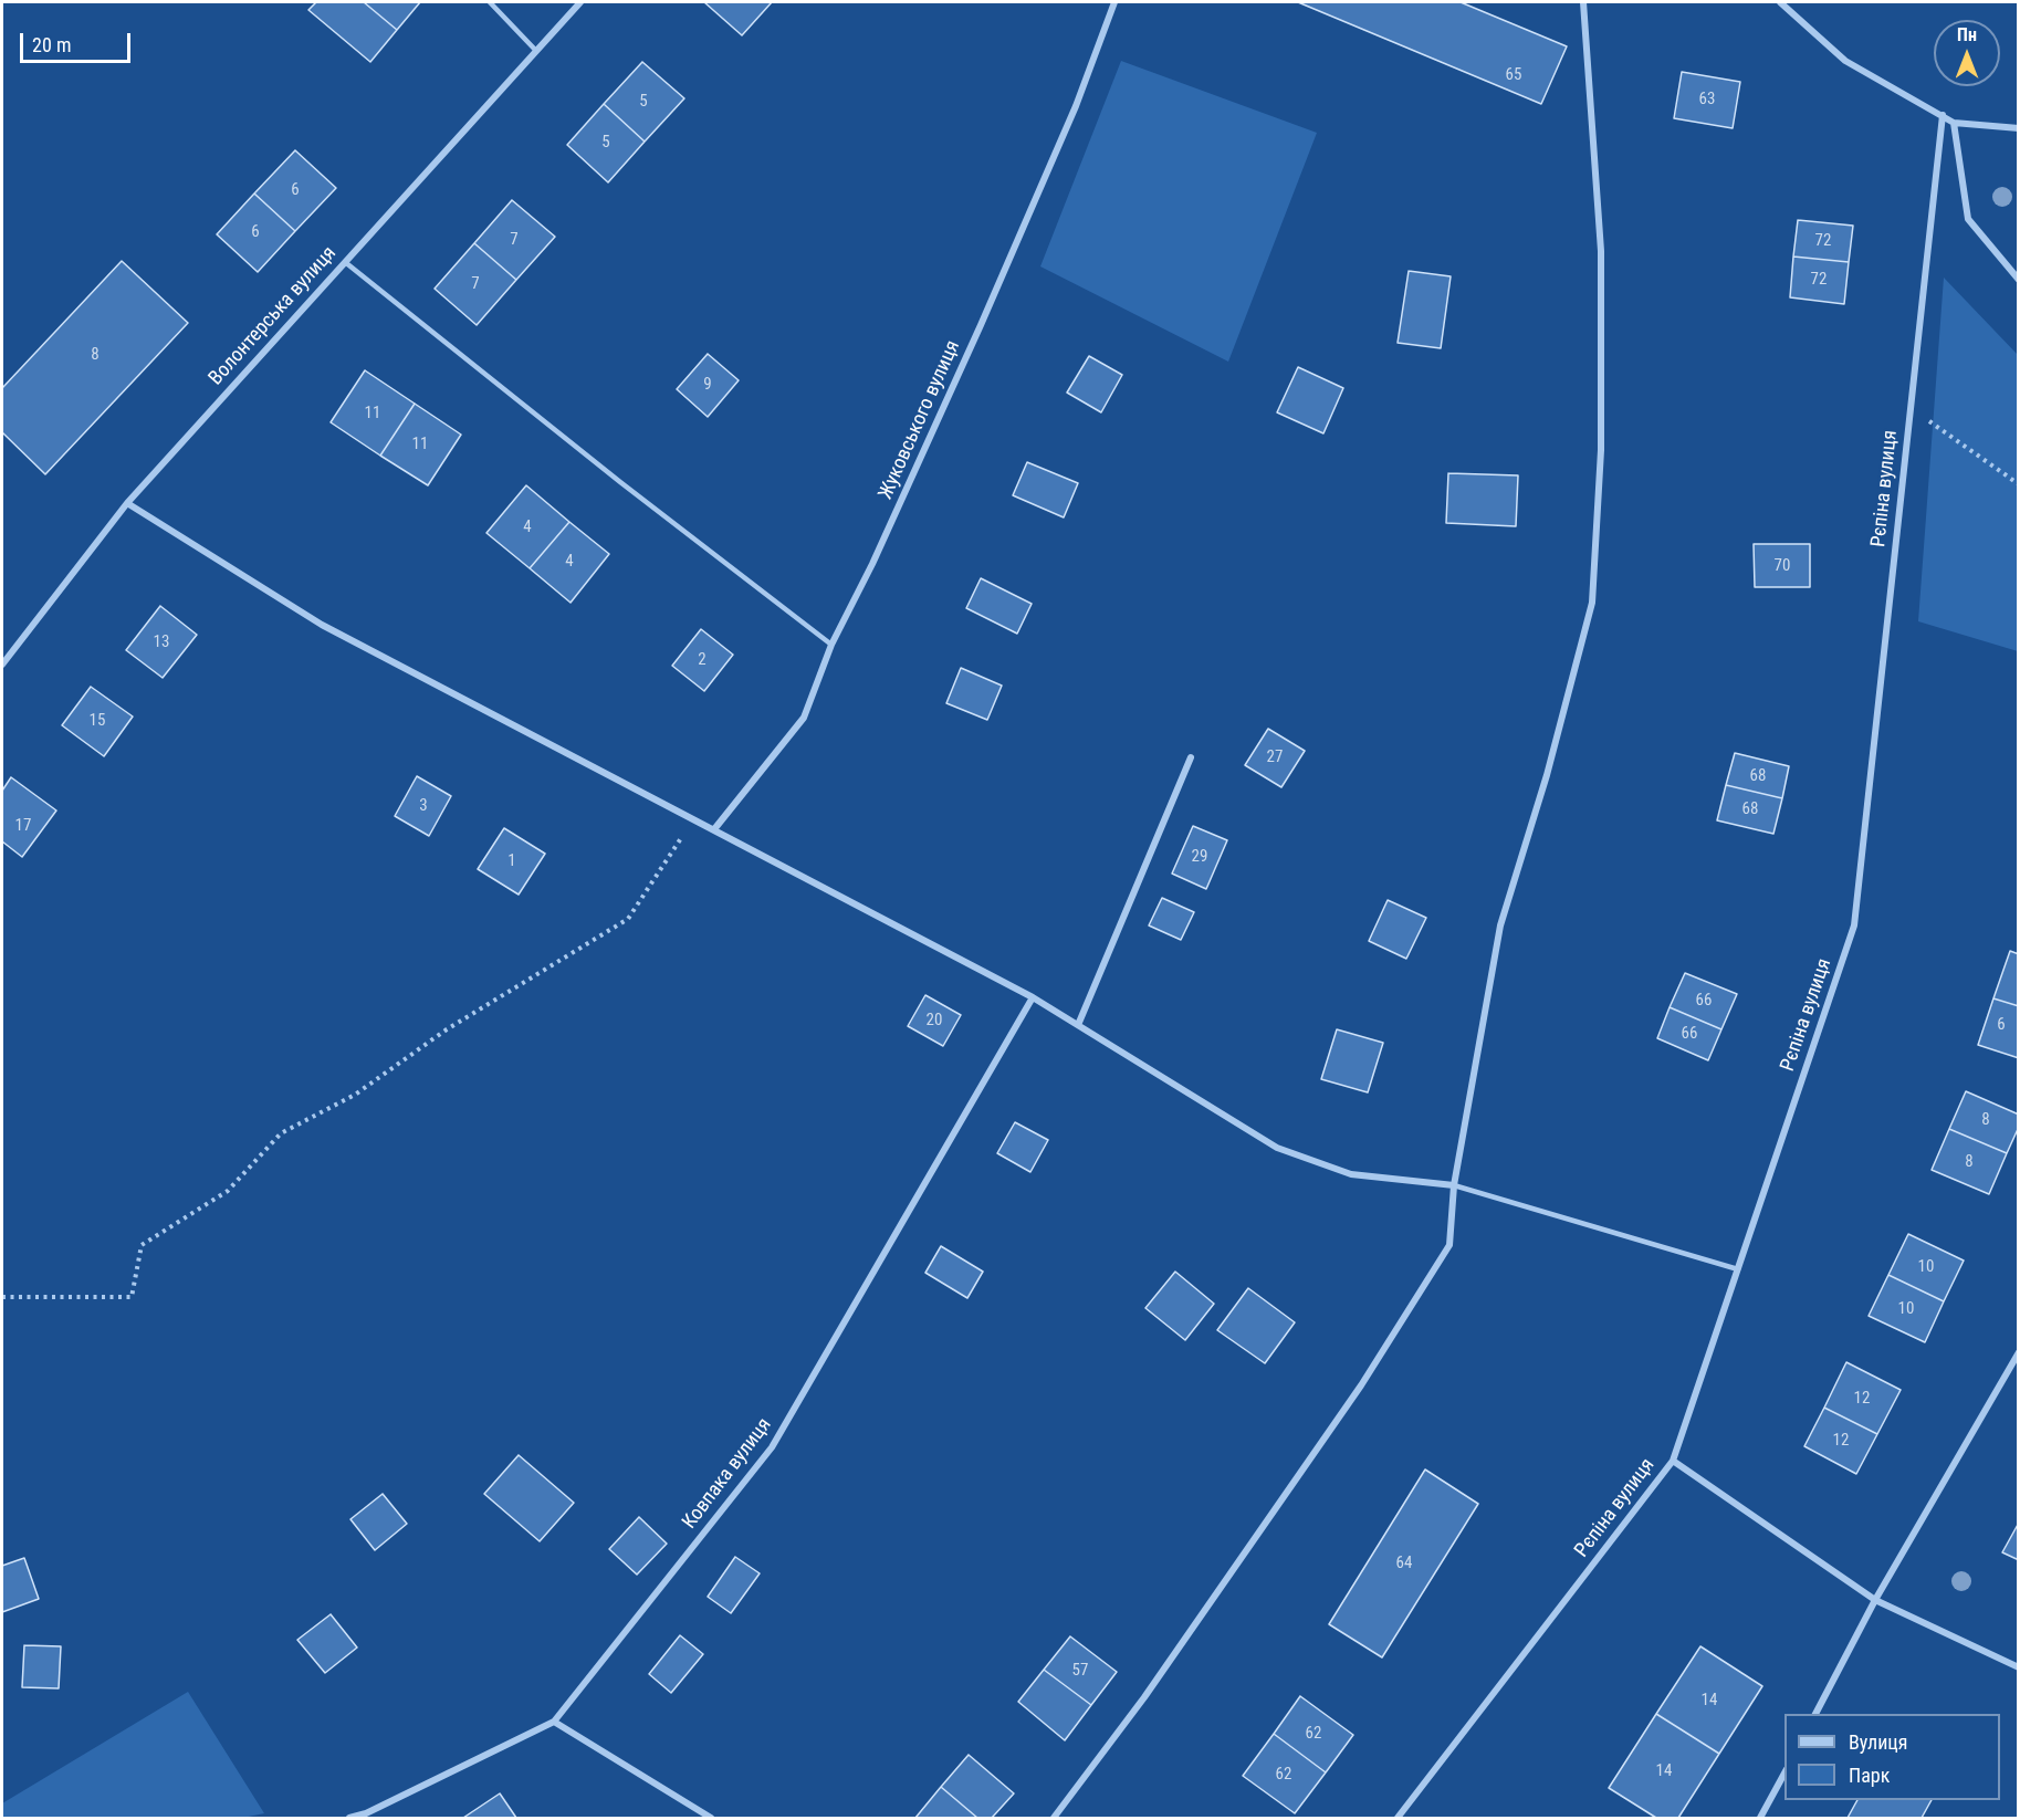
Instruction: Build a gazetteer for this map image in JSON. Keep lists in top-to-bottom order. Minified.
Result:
{"streets":{"street":["Волонтерська вулиця","Жуковського вулиця","Рєпіна вулиця","Ковпака вулиця"]},"house_numbers":["65","63","5","5","6","6","7","72","72","7","8","9","11","11","4","4","70","13","2","15","27","68","3","68","17","29","1","66","20","6","66","8","8","10","10","12","12","64","57","14","62","14","62"],"legend":["Вулиця","Парк"],"scale_bar":"20 m","north":"top"}
